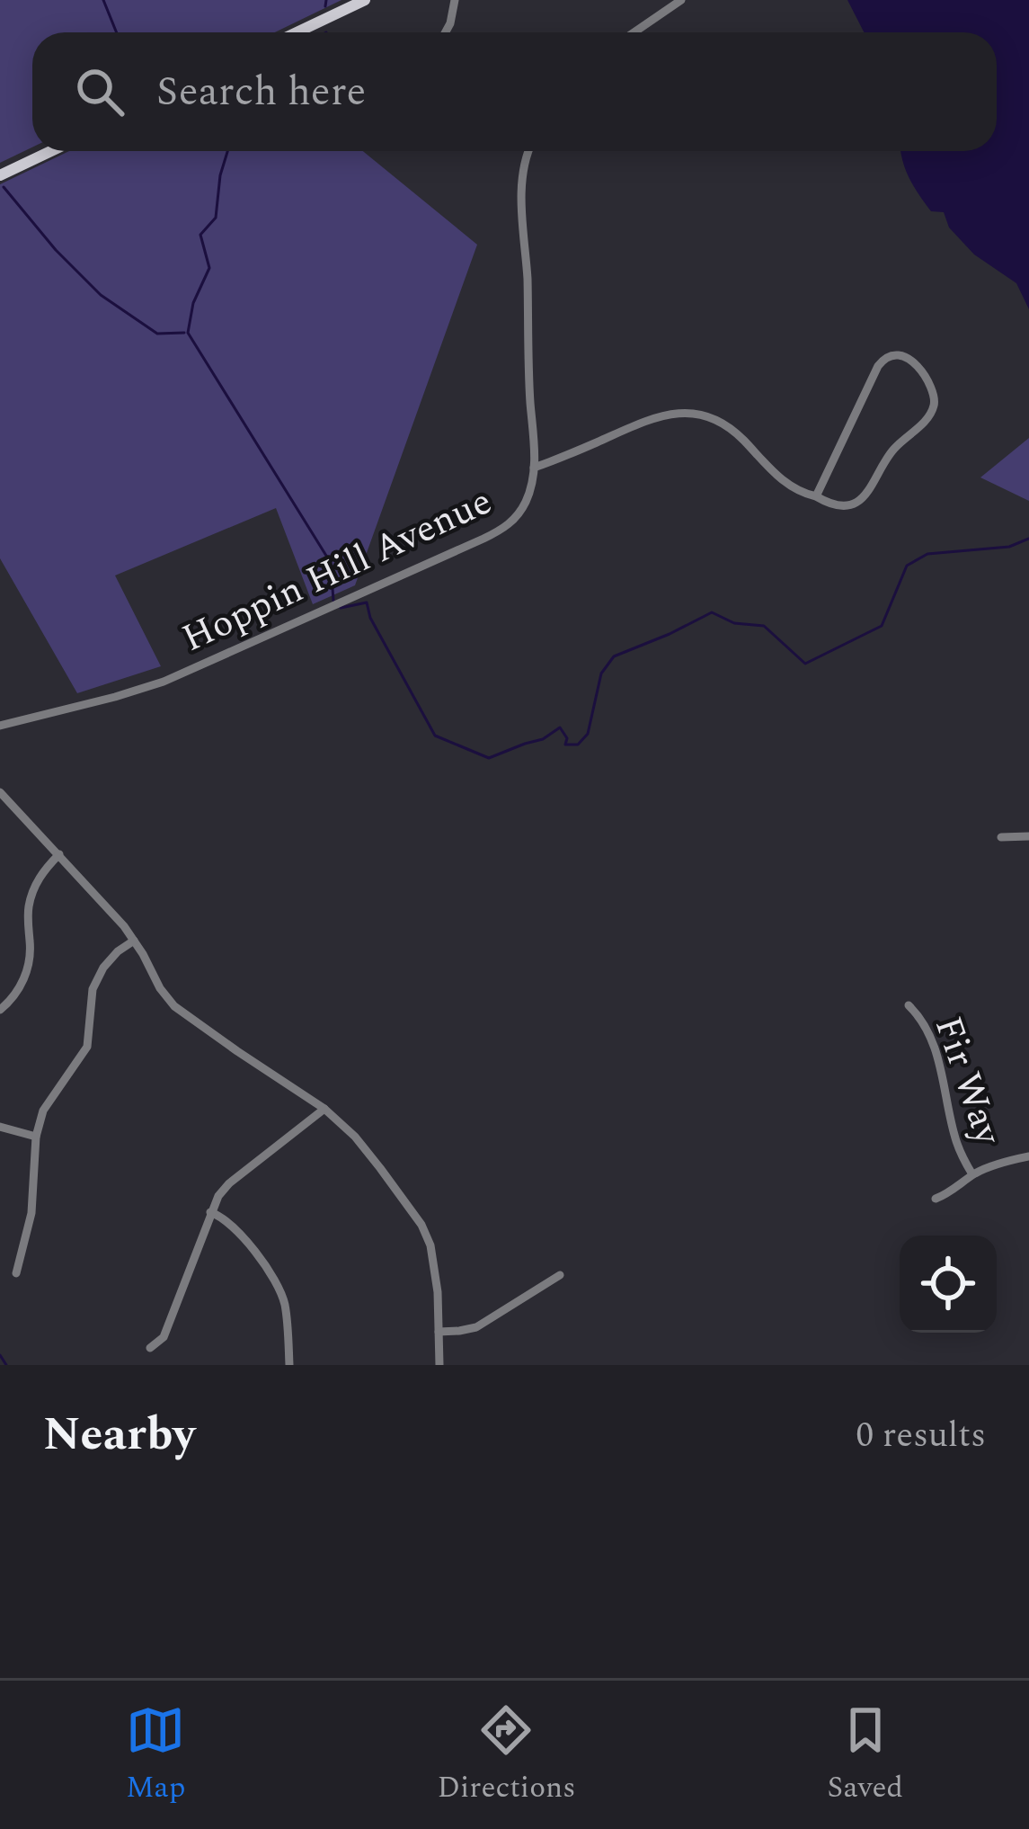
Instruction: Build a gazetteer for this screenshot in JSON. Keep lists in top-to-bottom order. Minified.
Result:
{"streets":{"street":["Hoppin Hill Avenue","Fir Way"]},"page":{"search":"Search here","heading":["Nearby","0 results"],"nav":["Map","Directions","Saved"]}}
